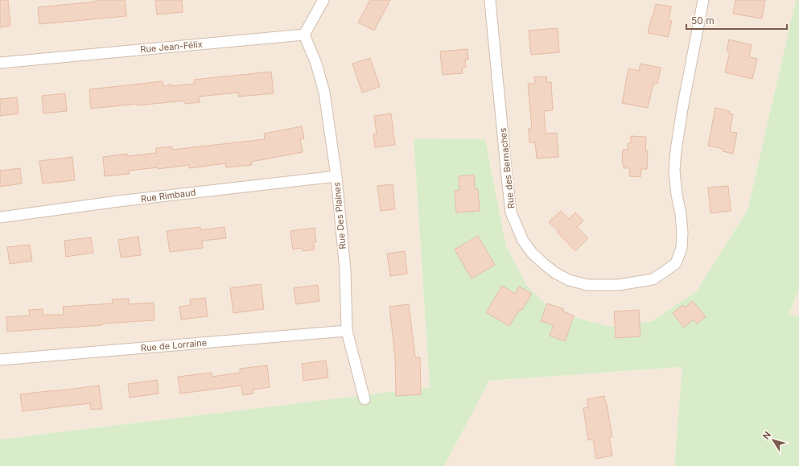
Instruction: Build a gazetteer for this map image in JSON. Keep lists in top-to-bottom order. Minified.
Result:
{"streets":{"street":["Rue Jean-Félix","Rue des Bernaches","Rue Rimbaud","Rue Des Plaines","Rue de Lorraine"]},"crossings":[["Rue Jean-Félix","Rue Des Plaines"],["Rue Rimbaud","Rue Des Plaines"],["Rue Des Plaines","Rue de Lorraine"]],"scale_bar":"50 m","north":"top left"}
